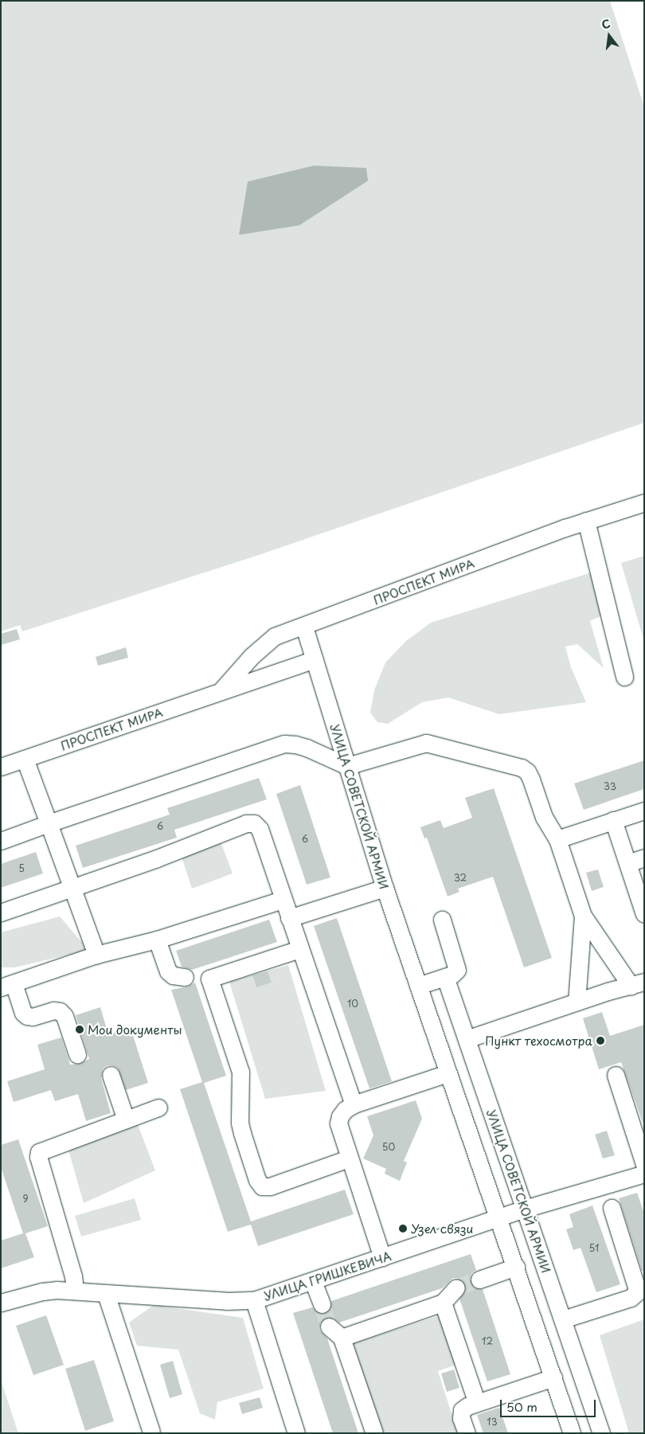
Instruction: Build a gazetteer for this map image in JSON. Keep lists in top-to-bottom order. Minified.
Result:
{"streets":{"street":["ПРОСПЕКТ МИРА","УЛИЦА СОВЕТСКОЙ АРМИИ","УЛИЦА ГРИШКЕВИЧА"]},"crossings":[["ПРОСПЕКТ МИРА","УЛИЦА СОВЕТСКОЙ АРМИИ"],["УЛИЦА СОВЕТСКОЙ АРМИИ","УЛИЦА ГРИШКЕВИЧА"]],"places":["Мои документы","Пункт техосмотра","Узел связи"],"house_numbers":["33","6","6","5","32","10","50","9","51","12","13"],"scale_bar":"50 m","north":"top"}
